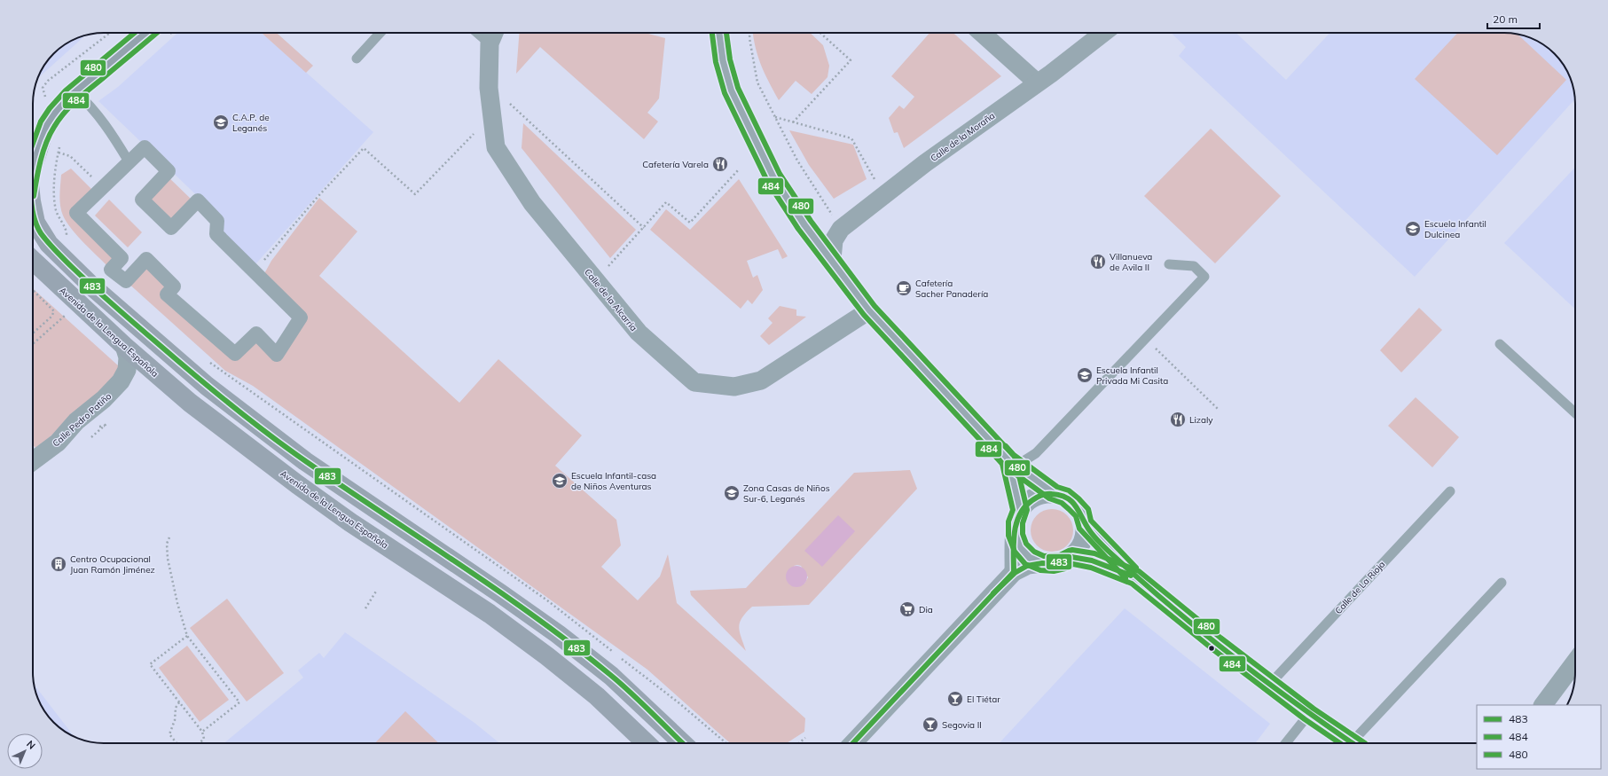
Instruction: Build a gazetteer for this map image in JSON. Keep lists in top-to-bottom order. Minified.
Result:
{"streets":{"highway":["Avenida de la Lengua Española"],"street":["Calle de la Moraña","Calle de la Alcarria","Calle Pedro Patiño"],"lane":["Calle de La Rioja"]},"crossings":[["Avenida de la Lengua Española","Calle Pedro Patiño"]],"places":{"school or university":["C.A.P. de Leganés","Escuela Infantil Dulcinea","Escuela Infantil Privada Mi Casita","Escuela Infantil-casa de Niños Aventuras","Zona Casas de Niños Sur-6, Leganés"],"restaurant":["Cafetería Varela","Villanueva de Avila II","Lizaly"],"cafe":["Cafetería Sacher Panadería"],"building":["Centro Ocupacional Juan Ramón Jiménez"],"supermarket":["Dia"],"bar":["El Tiétar","Segovia II"]},"lines":["transit line 484","transit line 480","transit line 483"],"legend":["483","484","480"],"scale_bar":"20 m","north":"top right"}
